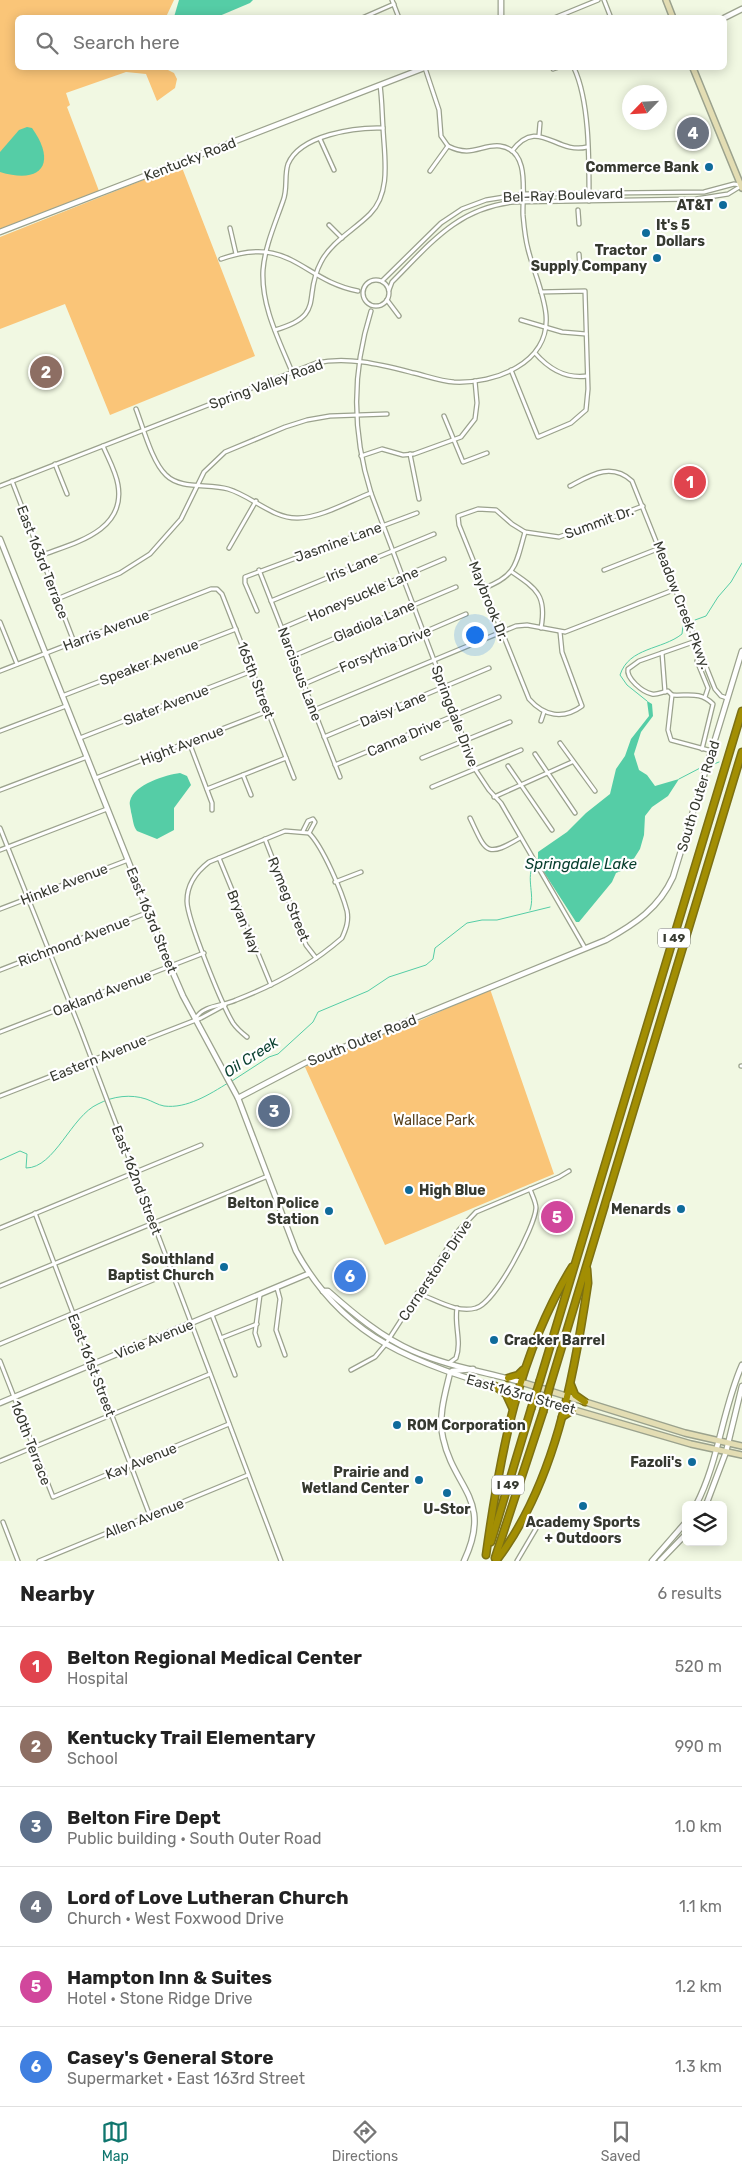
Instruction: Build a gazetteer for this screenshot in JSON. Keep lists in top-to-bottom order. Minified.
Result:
{"streets":{"highway":["I 49"],"main road":["East 163rd Street"],"street":["Kentucky Road","Bel-Ray Boulevard","Spring Valley Road","Summit Dr.","Jasmine Lane","East 163rd Terrace","Iris Lane","Honeysuckle Lane","Maybrook Dr.","Meadow Creek Pkwy.","Gladiola Lane","Harris Avenue","Forsythia Drive","Speaker Avenue","Narcissus Lane","165th Street","Slater Avenue","Daisy Lane","Springdale Drive","Canna Drive","Hight Avenue","South Outer Road","Hinkle Avenue","Rymeg Street","Bryan Way","Richmond Avenue","Oakland Avenue","Eastern Avenue","East 162nd Street","Cornerstone Drive","Vicie Avenue","East 161st Street","160th Terrace","Kay Avenue","Allen Avenue"]},"crossings":[["Spring Valley Road","East 163rd Terrace"],["Spring Valley Road","Springdale Drive"],["Summit Dr.","Maybrook Dr."],["Summit Dr.","Meadow Creek Pkwy."],["Jasmine Lane","Narcissus Lane"],["Jasmine Lane","Springdale Drive"],["East 163rd Terrace","Harris Avenue"],["Iris Lane","Narcissus Lane"],["Iris Lane","Springdale Drive"],["Honeysuckle Lane","Narcissus Lane"],["Honeysuckle Lane","Springdale Drive"],["Meadow Creek Pkwy.","South Outer Road"],["Gladiola Lane","Narcissus Lane"],["Gladiola Lane","Springdale Drive"],["Harris Avenue","165th Street"],["Harris Avenue","East 163rd Street"],["Forsythia Drive","Narcissus Lane"],["Forsythia Drive","Springdale Drive"],["Speaker Avenue","165th Street"],["Speaker Avenue","East 163rd Street"],["Narcissus Lane","Daisy Lane"],["Narcissus Lane","Canna Drive"],["165th Street","Slater Avenue"],["165th Street","Hight Avenue"],["Slater Avenue","East 163rd Street"],["Daisy Lane","Springdale Drive"],["Springdale Drive","Canna Drive"],["Springdale Drive","South Outer Road"],["Hight Avenue","East 163rd Street"],["South Outer Road","East 163rd Street"],["Hinkle Avenue","East 163rd Street"],["Hinkle Avenue","East 162nd Street"],["Rymeg Street","Eastern Avenue"],["East 163rd Street","Richmond Avenue"],["East 163rd Street","Oakland Avenue"],["East 163rd Street","Eastern Avenue"],["East 163rd Street","Cornerstone Drive"],["East 163rd Street","Vicie Avenue"],["Bryan Way","Eastern Avenue"],["Richmond Avenue","East 162nd Street"],["Oakland Avenue","East 162nd Street"],["Eastern Avenue","East 162nd Street"],["East 162nd Street","Vicie Avenue"],["East 162nd Street","Kay Avenue"],["East 162nd Street","Allen Avenue"],["Vicie Avenue","East 161st Street"],["Vicie Avenue","160th Terrace"],["East 161st Street","Kay Avenue"],["East 161st Street","Allen Avenue"],["160th Terrace","Kay Avenue"]],"water":["Springdale Lake","Oil Creek"],"parks":["Wallace Park"],"places":["Commerce Bank","AT&T","It's 5 Dollars","Tractor Supply Company","High Blue","Menards","Belton Police Station","Southland Baptist Church","Cracker Barrel","ROM Corporation","Fazoli's","Prairie and Wetland Center","U-Stor","Academy Sports + Outdoors"],"north":"bottom left","page":{"search":"Search here","pins":["4","2","1","3","5","6"],"heading":["Nearby","6 results"],"list":[{"mark":"1","name":"Belton Regional Medical Center","note":"Hospital","value":"520 m"},{"mark":"2","name":"Kentucky Trail Elementary","note":"School","value":"990 m"},{"mark":"3","name":"Belton Fire Dept","note":"Public building · South Outer Road","value":"1.0 km"},{"mark":"4","name":"Lord of Love Lutheran Church","note":"Church · West Foxwood Drive","value":"1.1 km"},{"mark":"5","name":"Hampton Inn & Suites","note":"Hotel · Stone Ridge Drive","value":"1.2 km"},{"mark":"6","name":"Casey's General Store","note":"Supermarket · East 163rd Street","value":"1.3 km"}],"nav":["Map","Directions","Saved"]}}
